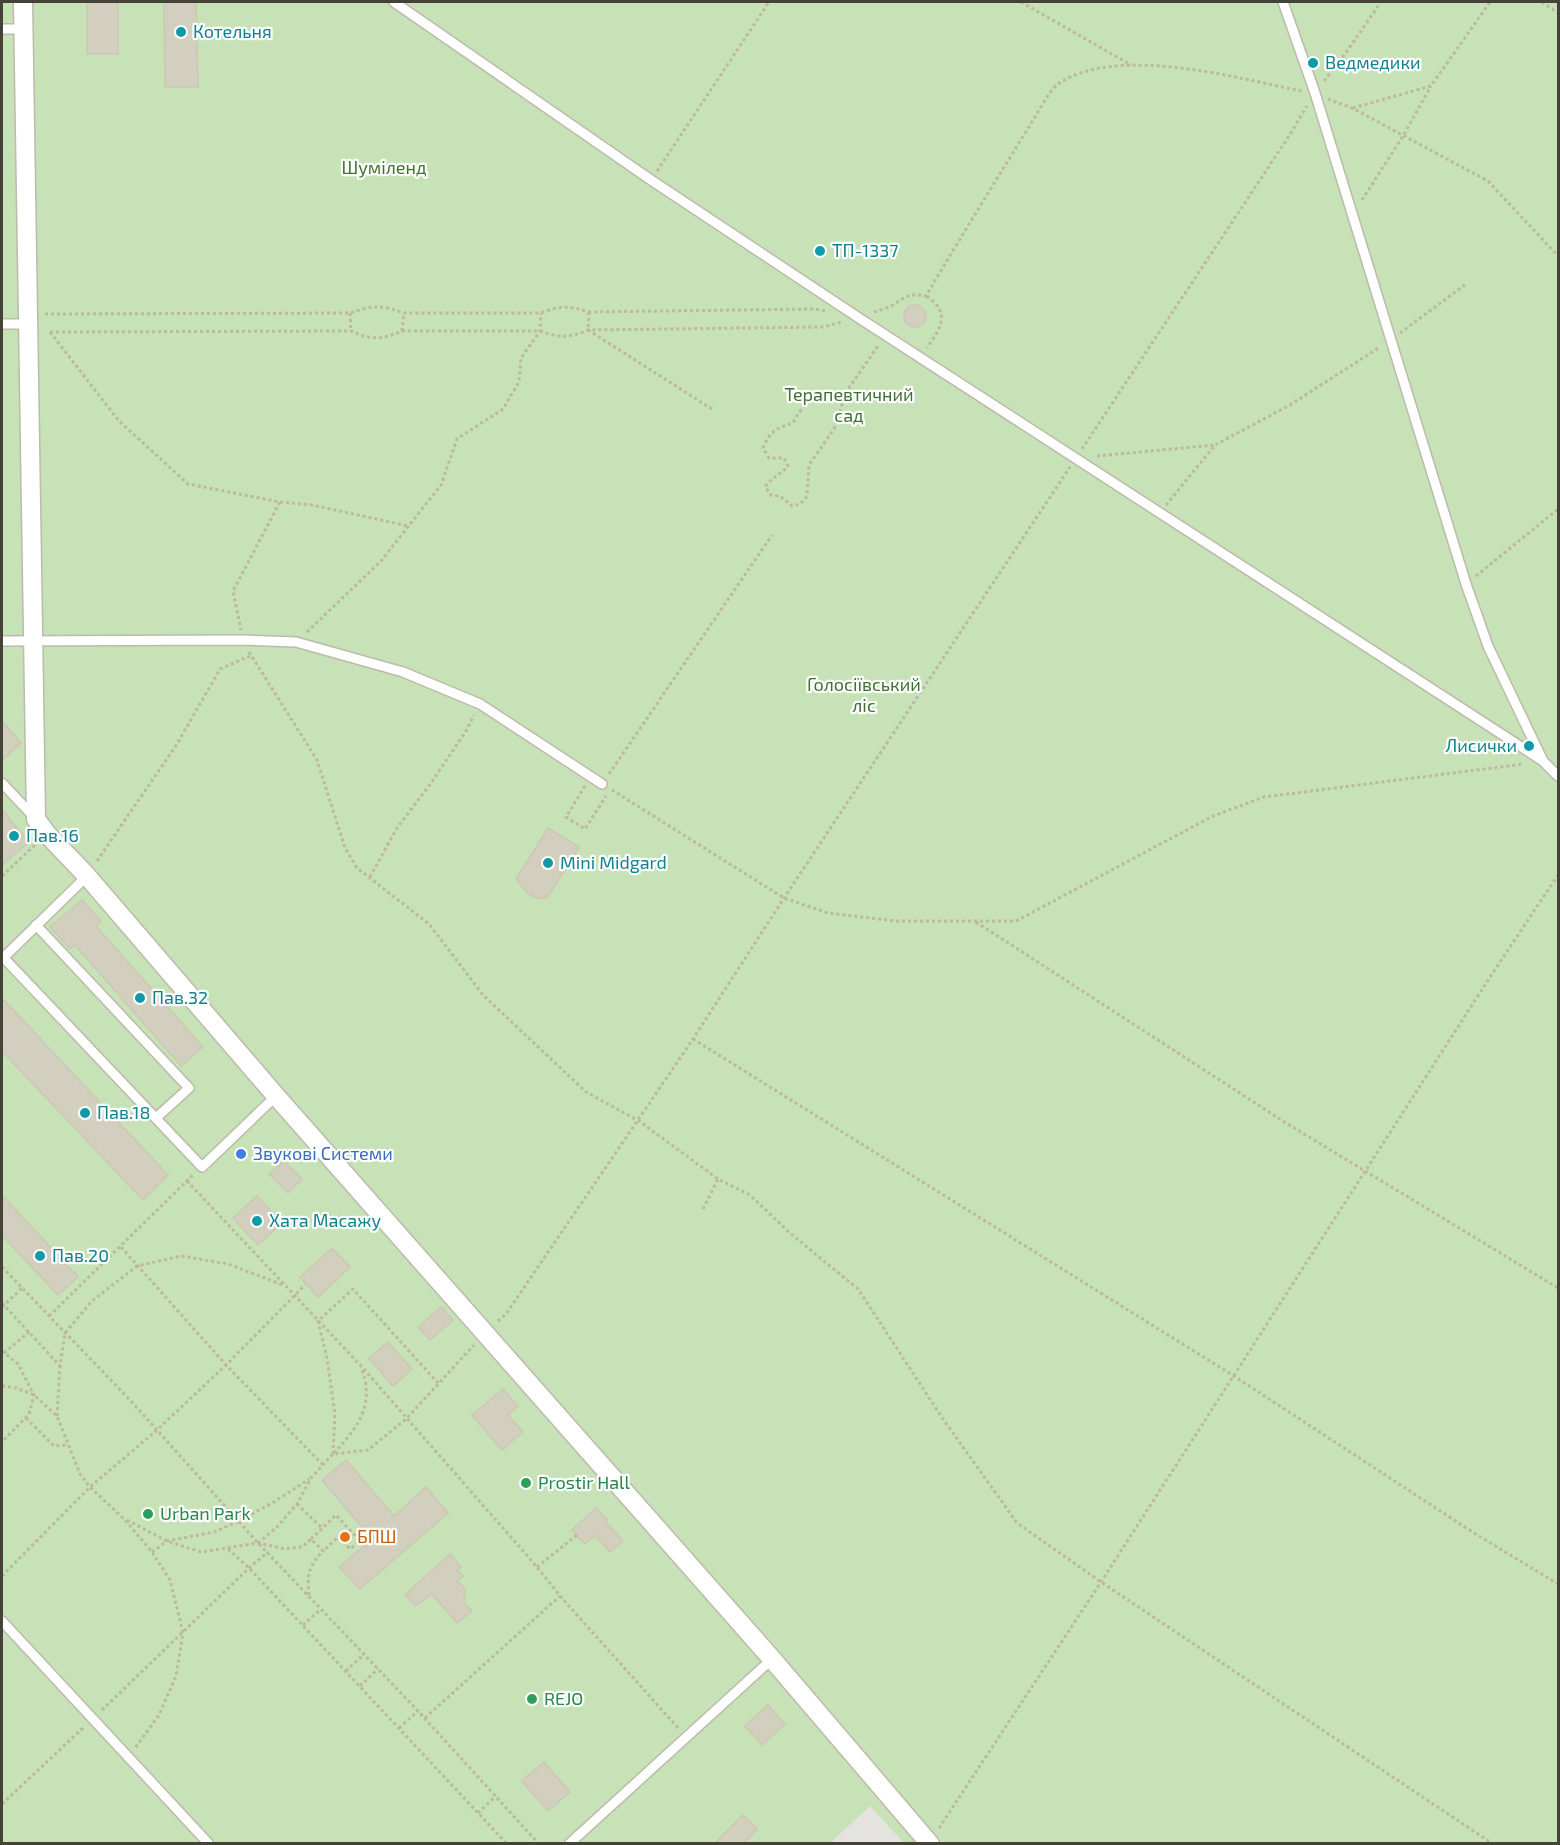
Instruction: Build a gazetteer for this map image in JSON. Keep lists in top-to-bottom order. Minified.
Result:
{"parks":["Шуміленд","Терапевтичний сад","Голосіївський ліс"],"places":["Котельня","Ведмедики","ТП-1337","Лисички","Пав.16","Mini Midgard","Пав.32","Пав.18","Звукові Системи","Хата Масажу","Пав.20","Prostir Hall","Urban Park","БПШ","REJO"]}
